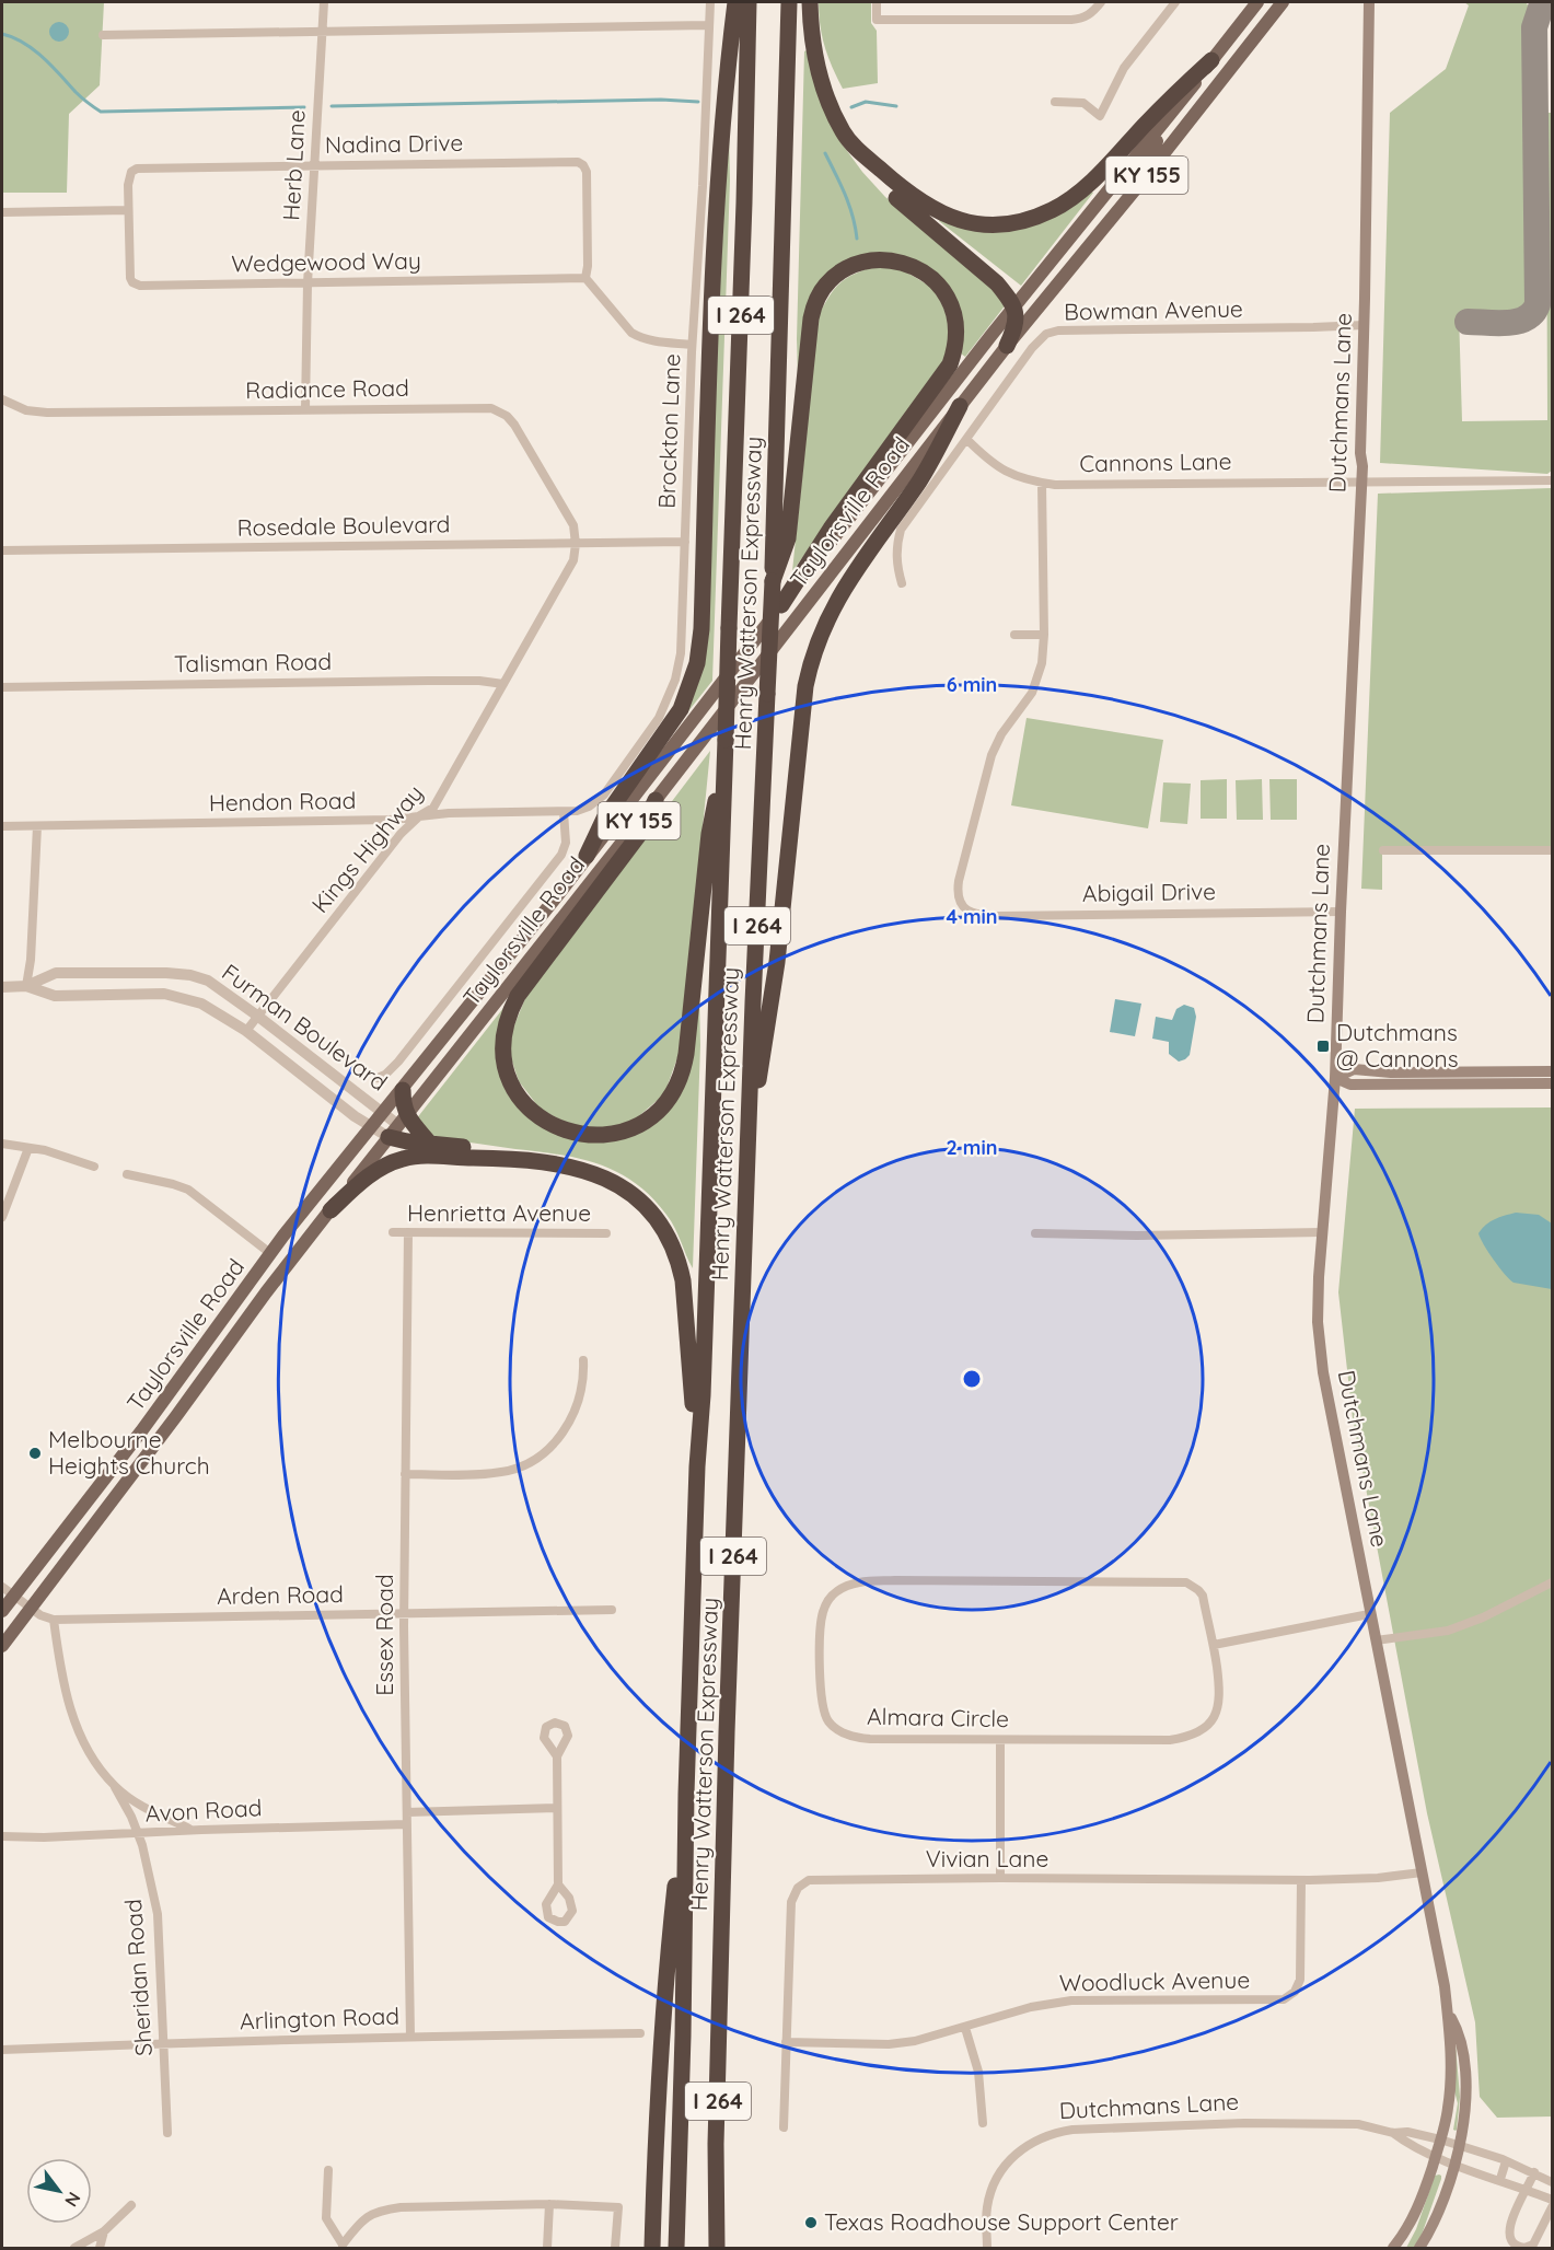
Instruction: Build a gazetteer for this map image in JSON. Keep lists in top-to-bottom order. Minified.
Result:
{"streets":{"highway":["I 264","Henry Watterson Expressway"],"main road":["KY 155","Dutchmans Lane","Taylorsville Road"],"street":["Nadina Drive","Herb Lane","Wedgewood Way","Bowman Avenue","Radiance Road","Brockton Lane","Cannons Lane","Rosedale Boulevard","Talisman Road","Hendon Road","Kings Highway","Abigail Drive","Furman Boulevard","Henrietta Avenue","Arden Road","Essex Road","Almara Circle","Avon Road","Vivian Lane","Sheridan Road","Woodluck Avenue","Arlington Road"]},"crossings":[["Nadina Drive","Herb Lane"],["Nadina Drive","Wedgewood Way"],["Herb Lane","Wedgewood Way"],["Herb Lane","Radiance Road"],["Bowman Avenue","Dutchmans Lane"],["Bowman Avenue","Cannons Lane"],["Radiance Road","Rosedale Boulevard"],["Radiance Road","Kings Highway"],["Dutchmans Lane","Cannons Lane"],["Dutchmans Lane","Abigail Drive"],["Dutchmans Lane","Vivian Lane"],["Brockton Lane","Taylorsville Road"],["Brockton Lane","Rosedale Boulevard"],["Brockton Lane","Hendon Road"],["Taylorsville Road","Hendon Road"],["Taylorsville Road","Furman Boulevard"],["Taylorsville Road","Arden Road"],["Rosedale Boulevard","Kings Highway"],["Talisman Road","Kings Highway"],["Hendon Road","Kings Highway"],["Kings Highway","Furman Boulevard"],["Henrietta Avenue","Essex Road"],["Arden Road","Essex Road"],["Arden Road","Sheridan Road"],["Essex Road","Avon Road"],["Essex Road","Arlington Road"],["Avon Road","Sheridan Road"],["Vivian Lane","Woodluck Avenue"],["Sheridan Road","Arlington Road"]],"places":{"transit":["Dutchmans @ Cannons"],"other":["Melbourne Heights Church","Texas Roadhouse Support Center"]},"north":"bottom right","rings":["6 min","4 min","2 min"]}
